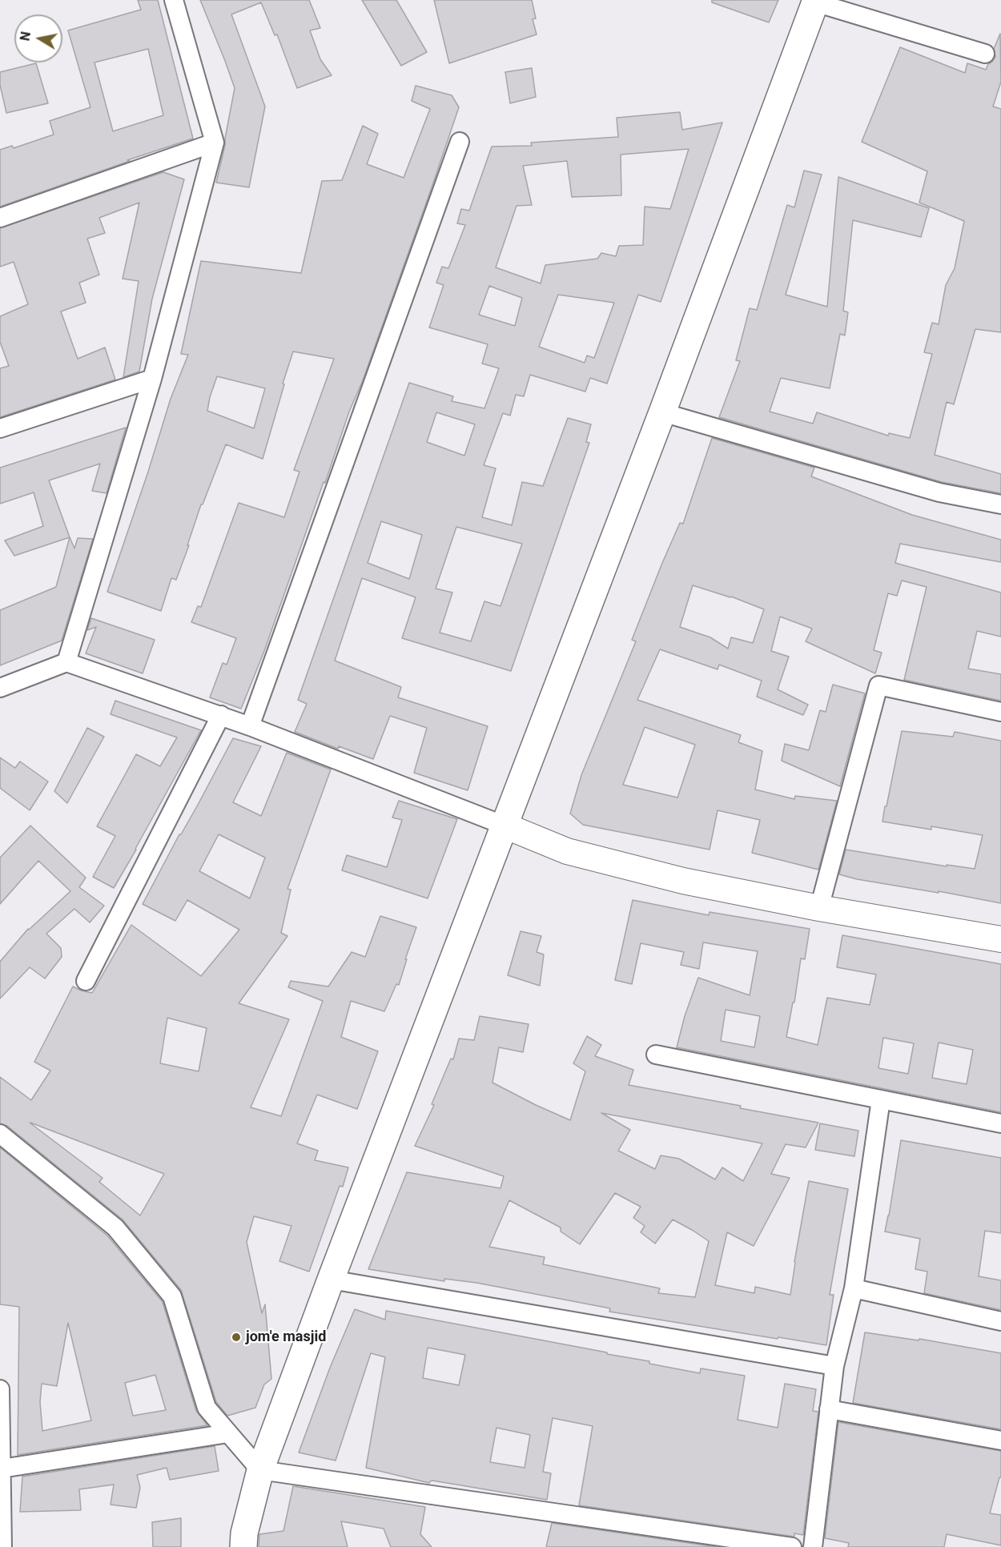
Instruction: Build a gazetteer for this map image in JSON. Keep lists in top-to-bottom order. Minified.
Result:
{"places":["jom'e masjid"],"north":"left"}
